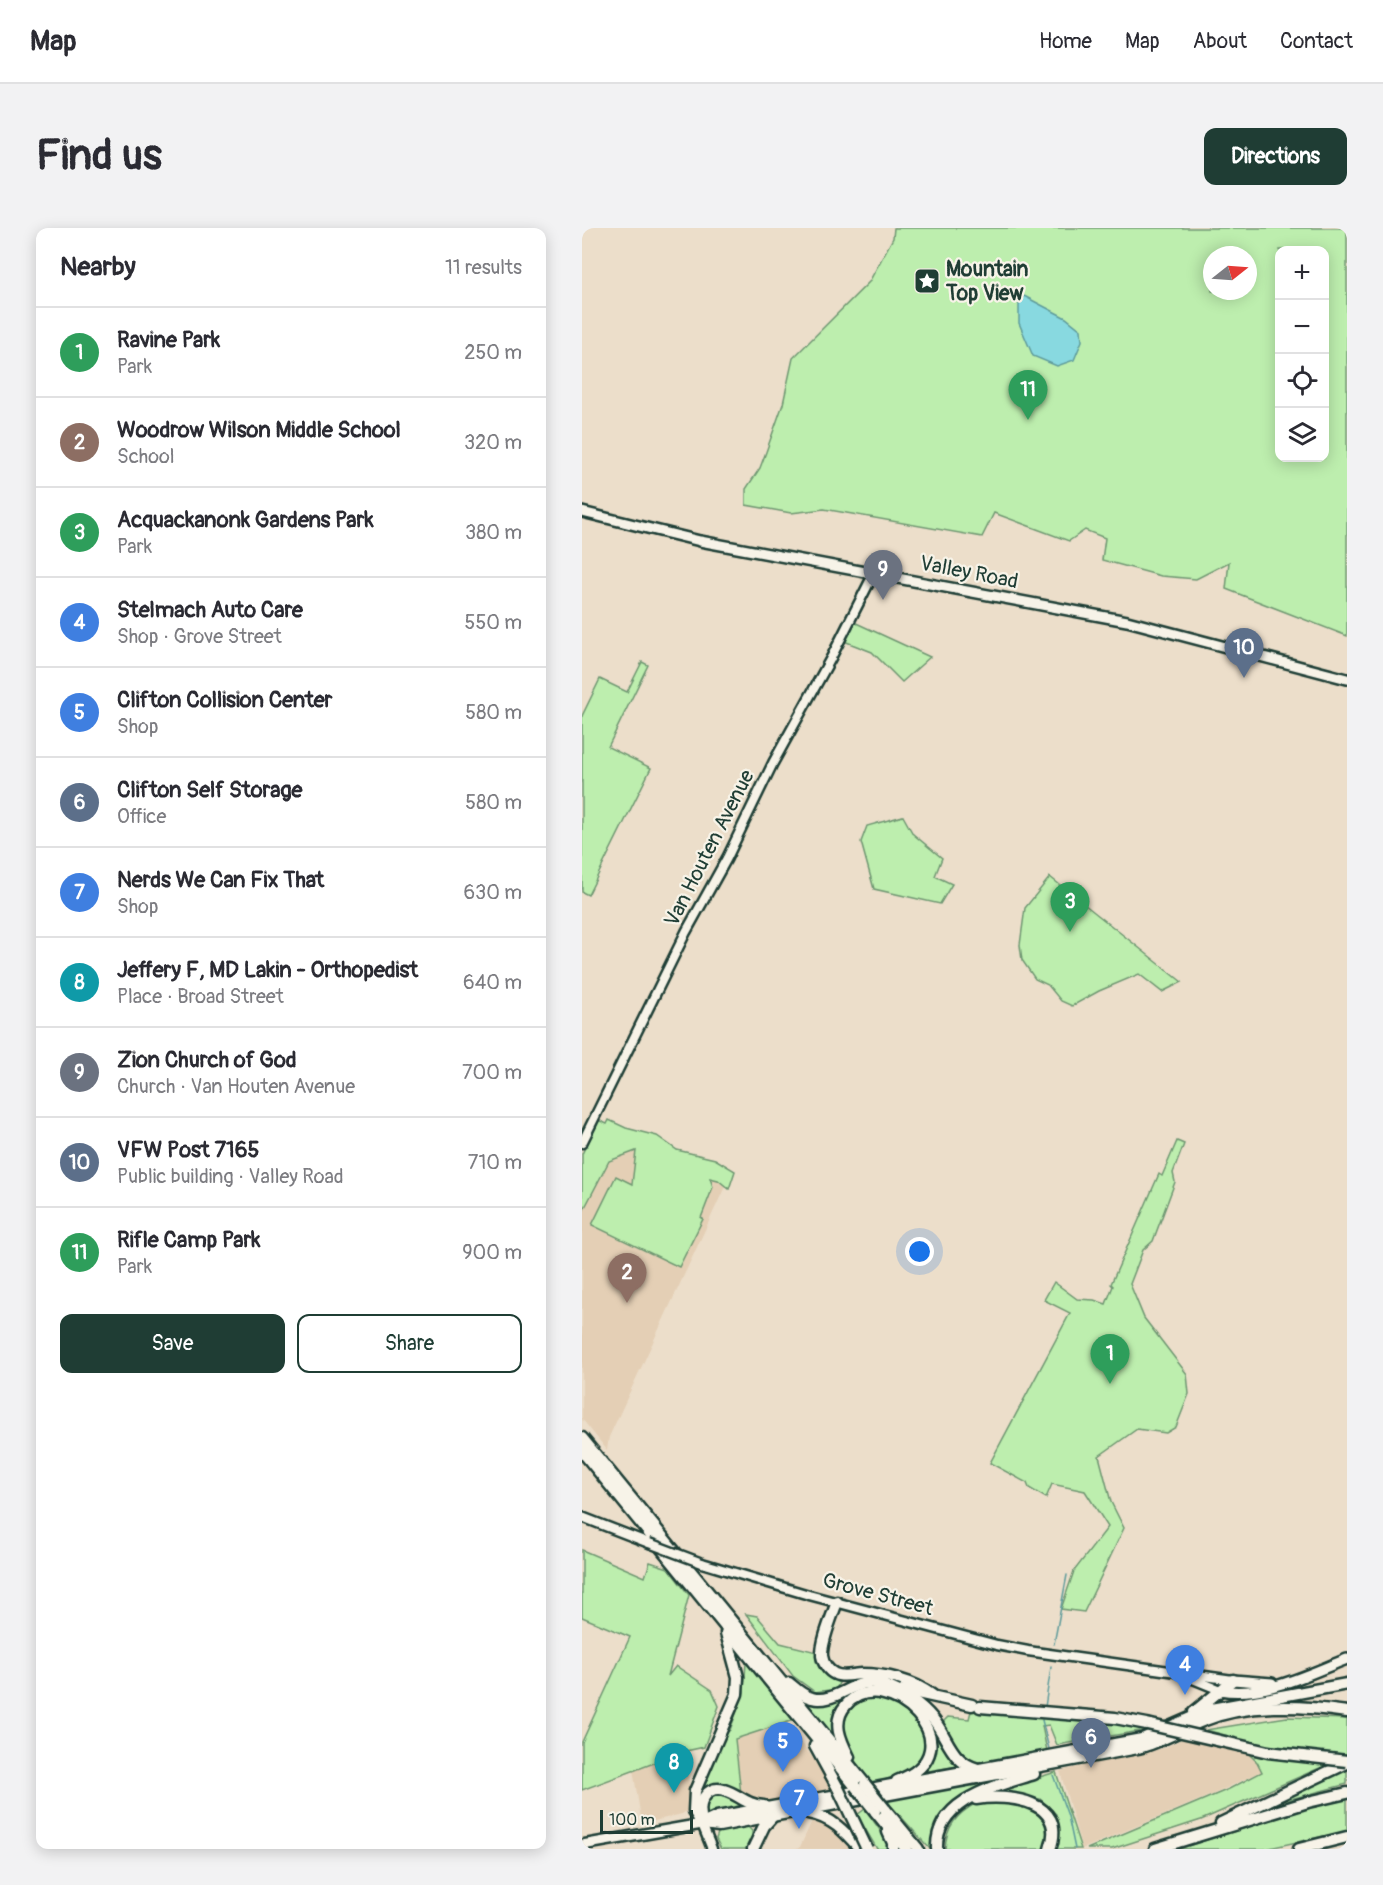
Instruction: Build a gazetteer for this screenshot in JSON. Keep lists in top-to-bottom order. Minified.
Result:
{"streets":{"main road":["Valley Road"],"street":["Van Houten Avenue","Grove Street"]},"crossings":[["Valley Road","Van Houten Avenue"]],"places":{"place":["Mountain Top View"]},"scale_bar":"100 m","north":"right","page":{"header":"Map","nav":["Home","Map","About","Contact"],"buttons":["Directions",["Save","Share"]],"title":"Find us","heading":["Nearby","11 results"],"map_buttons":["+","−"],"list":[{"mark":"1","name":"Ravine Park","note":"Park","value":"250 m"},{"mark":"2","name":"Woodrow Wilson Middle School","note":"School","value":"320 m"},{"mark":"3","name":"Acquackanonk Gardens Park","note":"Park","value":"380 m"},{"mark":"4","name":"Stelmach Auto Care","note":"Shop · Grove Street","value":"550 m"},{"mark":"5","name":"Clifton Collision Center","note":"Shop","value":"580 m"},{"mark":"6","name":"Clifton Self Storage","note":"Office","value":"580 m"},{"mark":"7","name":"Nerds We Can Fix That","note":"Shop","value":"630 m"},{"mark":"8","name":"Jeffery F, MD Lakin - Orthopedist","note":"Place · Broad Street","value":"640 m"},{"mark":"9","name":"Zion Church of God","note":"Church · Van Houten Avenue","value":"700 m"},{"mark":"10","name":"VFW Post 7165","note":"Public building · Valley Road","value":"710 m"},{"mark":"11","name":"Rifle Camp Park","note":"Park","value":"900 m"}],"pins":["11","9","10","3","2","1","4","6","5","8","7"],"scale":"100 m"}}
